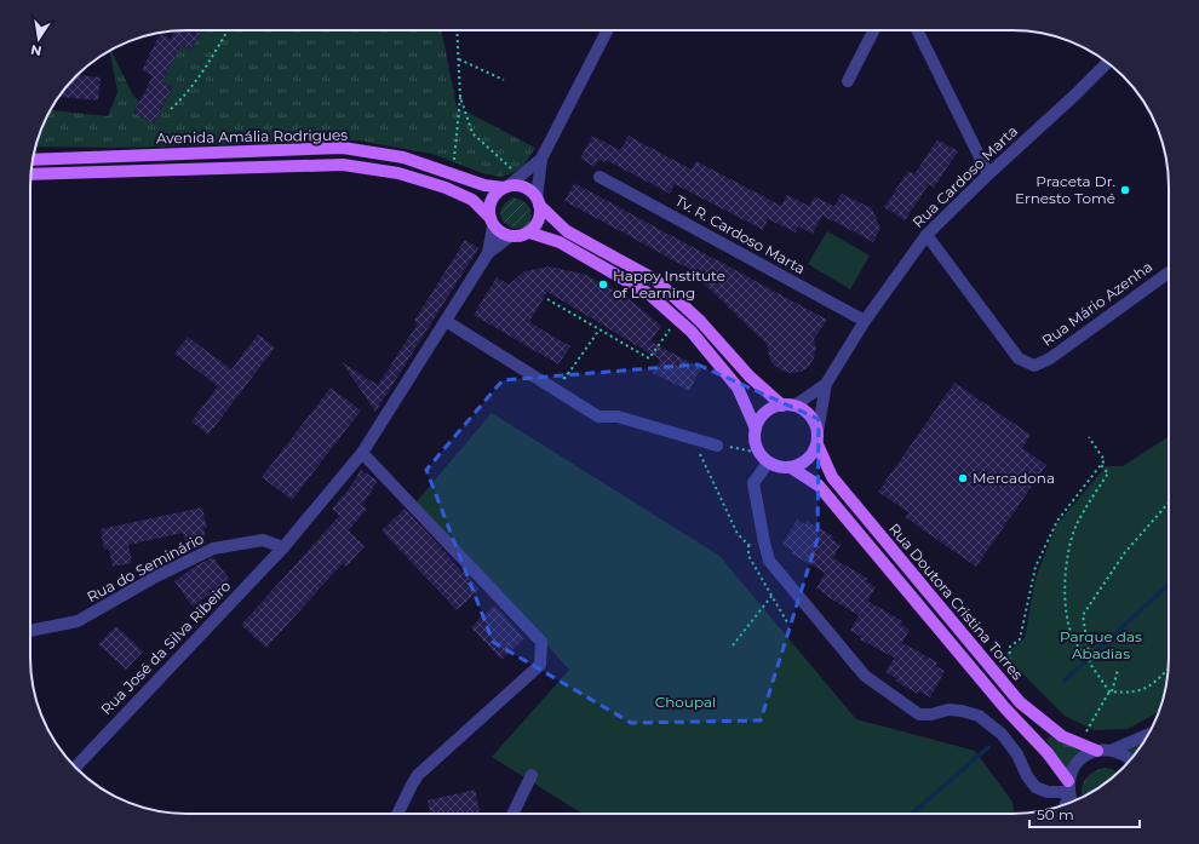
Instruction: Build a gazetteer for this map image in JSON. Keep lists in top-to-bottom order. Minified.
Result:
{"streets":{"main road":["Avenida Amália Rodrigues","Rua Doutora Cristina Torres"],"street":["Rua Cardoso Marta","Tv. R. Cardoso Marta","Rua Mário Azenha","Rua do Seminário","Rua José da Silva Ribeiro"]},"crossings":[["Rua Cardoso Marta","Tv. R. Cardoso Marta"],["Rua Cardoso Marta","Rua Mário Azenha"],["Rua do Seminário","Rua José da Silva Ribeiro"]],"parks":["Parque das Abadias","Choupal"],"places":["Praceta Dr. Ernesto Tomé","Happy Institute of Learning","Mercadona"],"scale_bar":"50 m","north":"bottom"}
